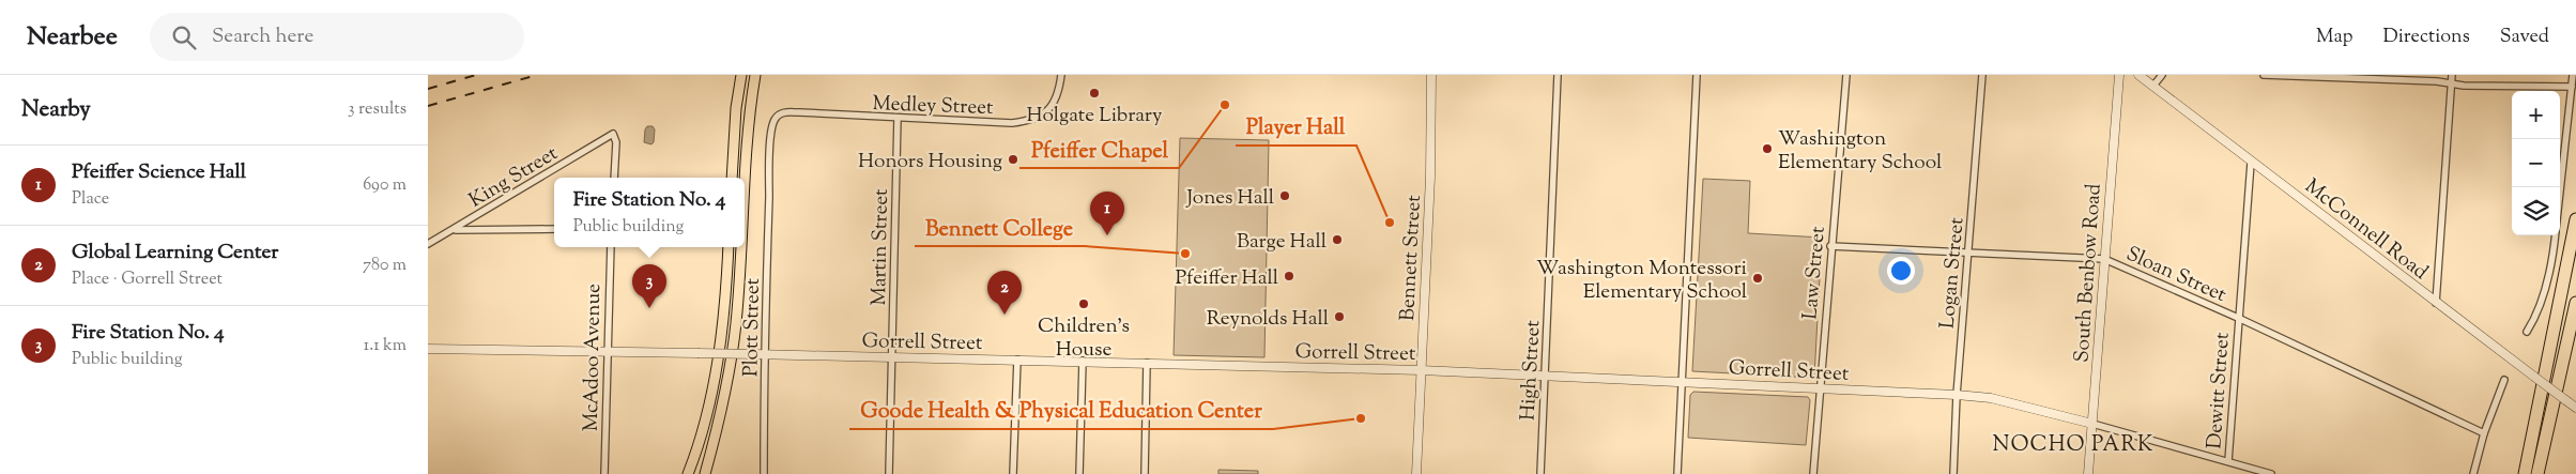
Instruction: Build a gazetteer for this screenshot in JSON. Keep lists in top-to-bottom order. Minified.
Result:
{"streets":{"street":["Medley Street","King Street","McConnell Road","Martin Street","Bennett Street","Law Street","Logan Street","South Benbow Road","Sloan Street","Plott Street","Gorrell Street","McAdoo Avenue","High Street","Dewitt Street"]},"crossings":[["Medley Street","Martin Street"],["Medley Street","Plott Street"],["McConnell Road","Dewitt Street"],["Martin Street","Gorrell Street"],["Bennett Street","Gorrell Street"],["Law Street","Sloan Street"],["Law Street","Gorrell Street"],["Logan Street","Sloan Street"],["Logan Street","Gorrell Street"],["South Benbow Road","Sloan Street"],["South Benbow Road","Gorrell Street"],["Sloan Street","Dewitt Street"],["Plott Street","Gorrell Street"],["Gorrell Street","McAdoo Avenue"],["Gorrell Street","High Street"],["Gorrell Street","Dewitt Street"]],"districts":["NOCHO PARK"],"places":["Holgate Library","Pfeiffer Chapel","Washington Elementary School","Honors Housing","Jones Hall","Player Hall","Barge Hall","Bennett College","Pfeiffer Hall","Washington Montessori Elementary School","Children's House","Reynolds Hall","Goode Health & Physical Education Center"],"page":{"header":"Nearbee","search":"Search here","nav":["Map","Directions","Saved"],"heading":["Nearby","3 results"],"map_buttons":["+","−"],"list":[{"mark":"1","name":"Pfeiffer Science Hall","note":"Place","value":"690 m"},{"mark":"2","name":"Global Learning Center","note":"Place · Gorrell Street","value":"780 m"},{"mark":"3","name":"Fire Station No. 4","note":"Public building","value":"1.1 km"}],"popup":["Fire Station No. 4","Public building"],"pins":["1","3","2"]}}
